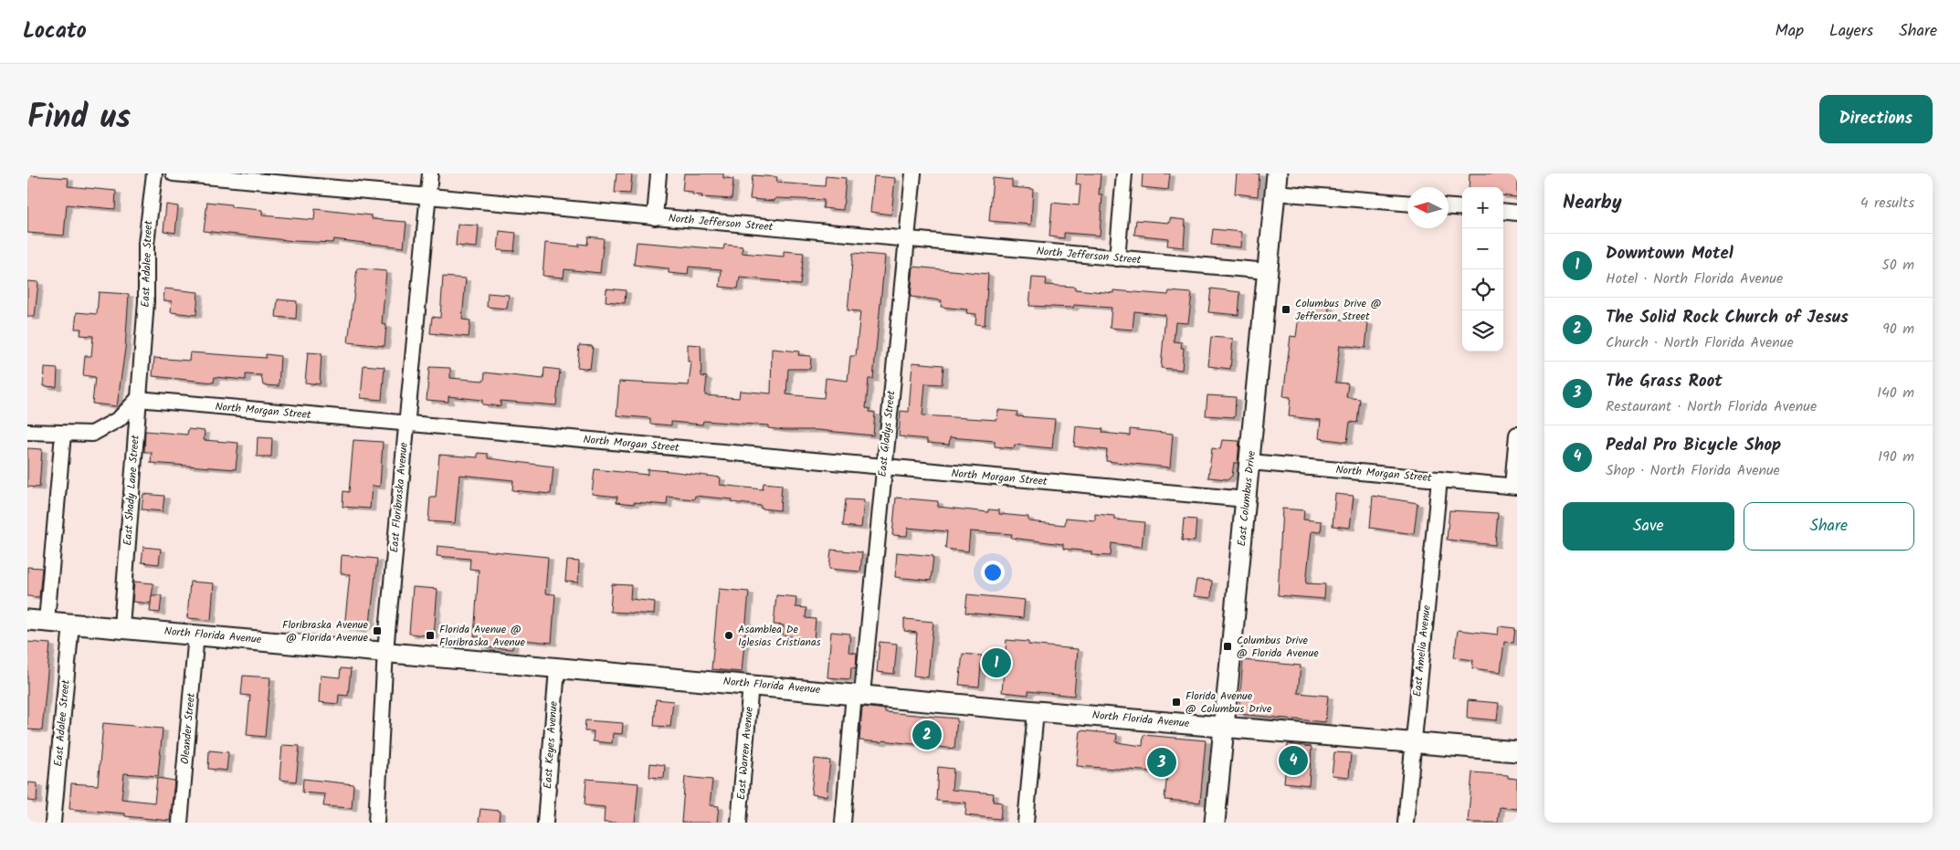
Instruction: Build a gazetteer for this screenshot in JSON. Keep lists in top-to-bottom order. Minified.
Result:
{"streets":{"main road":["East Columbus Drive","North Florida Avenue"],"street":["North Jefferson Street","East Adalee Street","North Morgan Street","East Gladys Street","East Shady Lane Street","East Floribraska Avenue","East Amelia Avenue","Oleander Street","East Keyes Avenue","East Warren Avenue"]},"crossings":[["North Jefferson Street","East Gladys Street"],["North Jefferson Street","East Floribraska Avenue"],["North Jefferson Street","East Columbus Drive"],["East Adalee Street","East Shady Lane Street"],["East Adalee Street","North Florida Avenue"],["North Morgan Street","East Gladys Street"],["North Morgan Street","East Shady Lane Street"],["North Morgan Street","East Floribraska Avenue"],["North Morgan Street","East Columbus Drive"],["North Morgan Street","East Amelia Avenue"],["East Gladys Street","North Florida Avenue"],["East Shady Lane Street","North Florida Avenue"],["East Floribraska Avenue","North Florida Avenue"],["East Columbus Drive","North Florida Avenue"],["North Florida Avenue","East Amelia Avenue"],["North Florida Avenue","Oleander Street"],["North Florida Avenue","East Keyes Avenue"],["North Florida Avenue","East Warren Avenue"]],"places":{"transit":["Columbus Drive @ Jefferson Street","Floribraska Avenue @ Florida Avenue","Florida Avenue @ Floribraska Avenue","Columbus Drive @ Florida Avenue","Florida Avenue @ Columbus Drive"],"other":["Asamblea De Iglesias Cristianas"]},"north":"left","page":{"header":"Locato","nav":["Map","Layers","Share"],"title":"Find us","buttons":["Directions",["Save","Share"]],"heading":["Nearby","4 results"],"map_buttons":["+","−"],"list":[{"mark":"1","name":"Downtown Motel","note":"Hotel · North Florida Avenue","value":"50 m"},{"mark":"2","name":"The Solid Rock Church of Jesus","note":"Church · North Florida Avenue","value":"90 m"},{"mark":"3","name":"The Grass Root","note":"Restaurant · North Florida Avenue","value":"140 m"},{"mark":"4","name":"Pedal Pro Bicycle Shop","note":"Shop · North Florida Avenue","value":"190 m"}],"pins":["1","2","4","3"]}}
